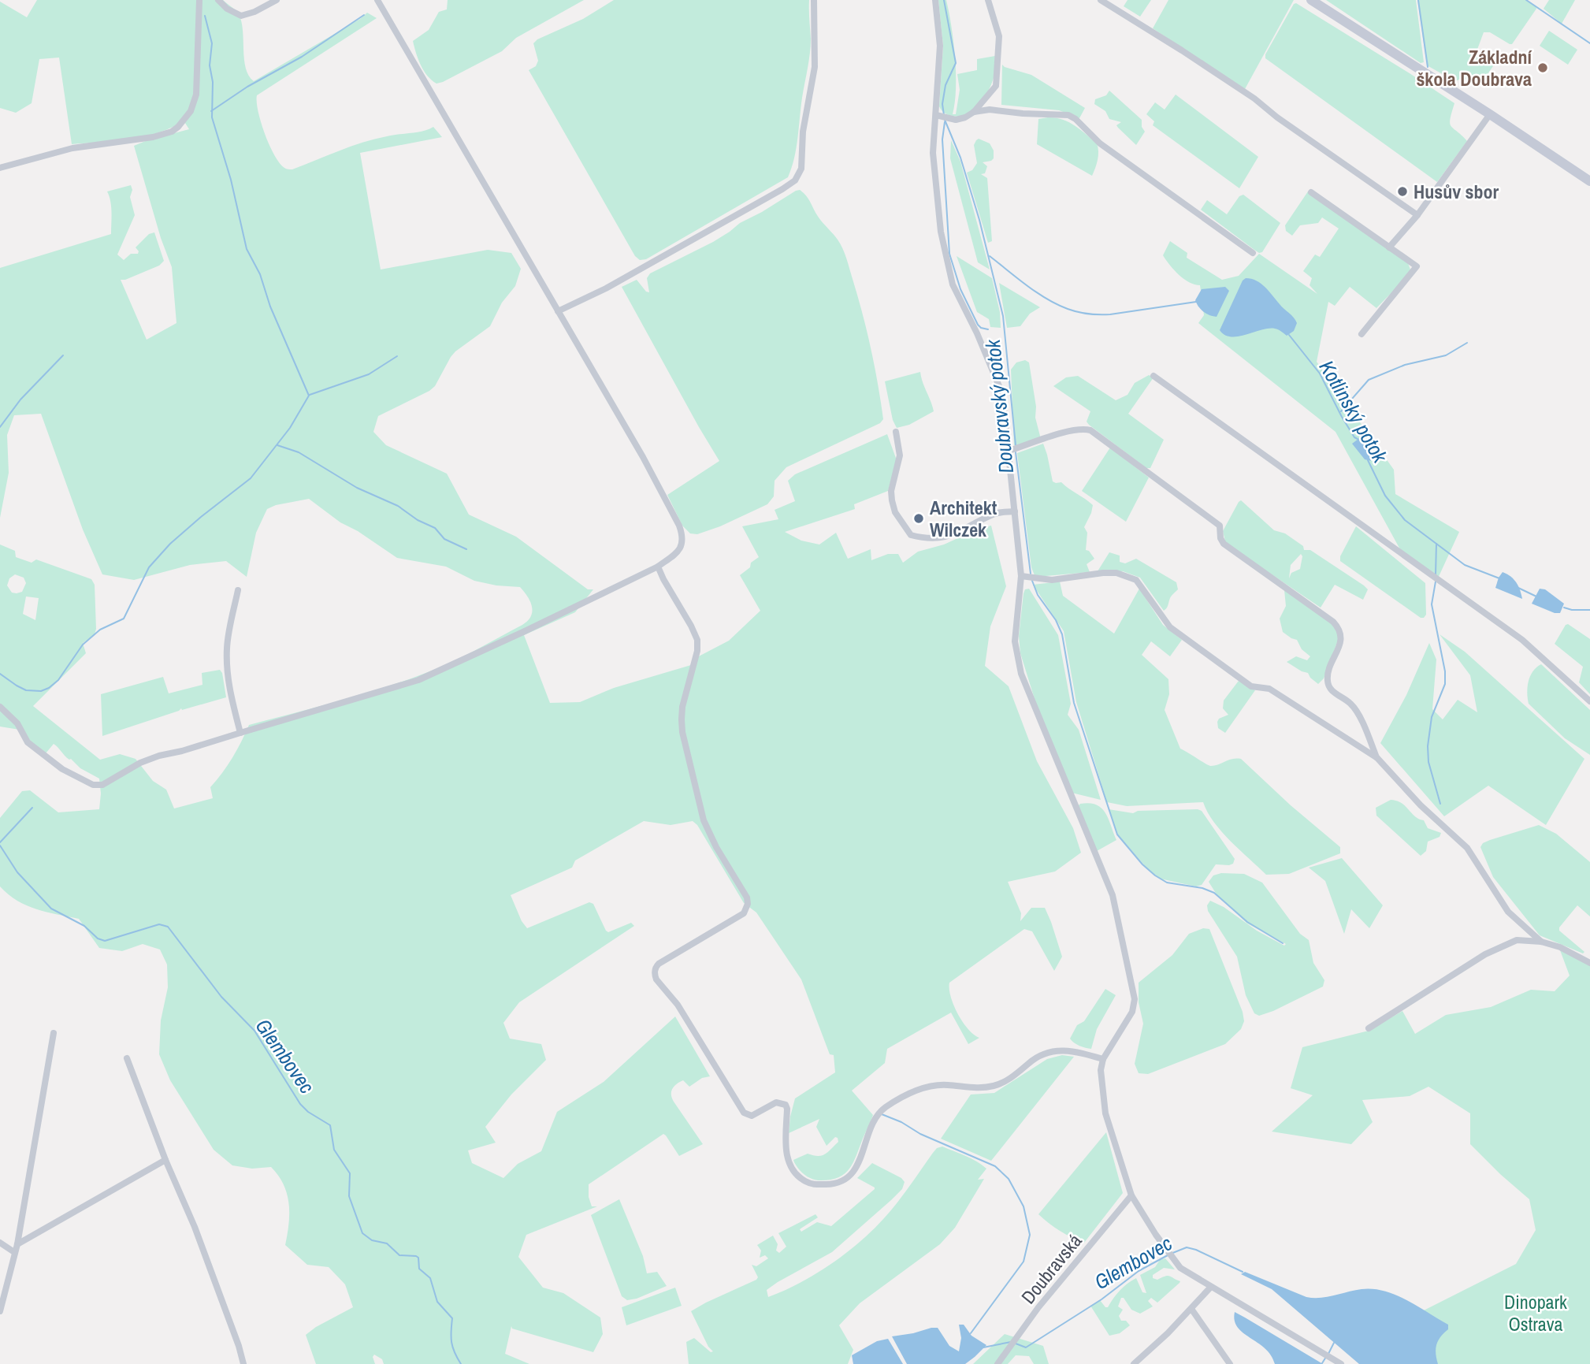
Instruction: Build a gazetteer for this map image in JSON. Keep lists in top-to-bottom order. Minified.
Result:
{"streets":{"street":["Doubravská"]},"water":["Doubravský potok","Kotlinský potok","Glembovec"],"parks":["Dinopark Ostrava"],"places":["Základní škola Doubrava","Husův sbor","Architekt Wilczek"]}
